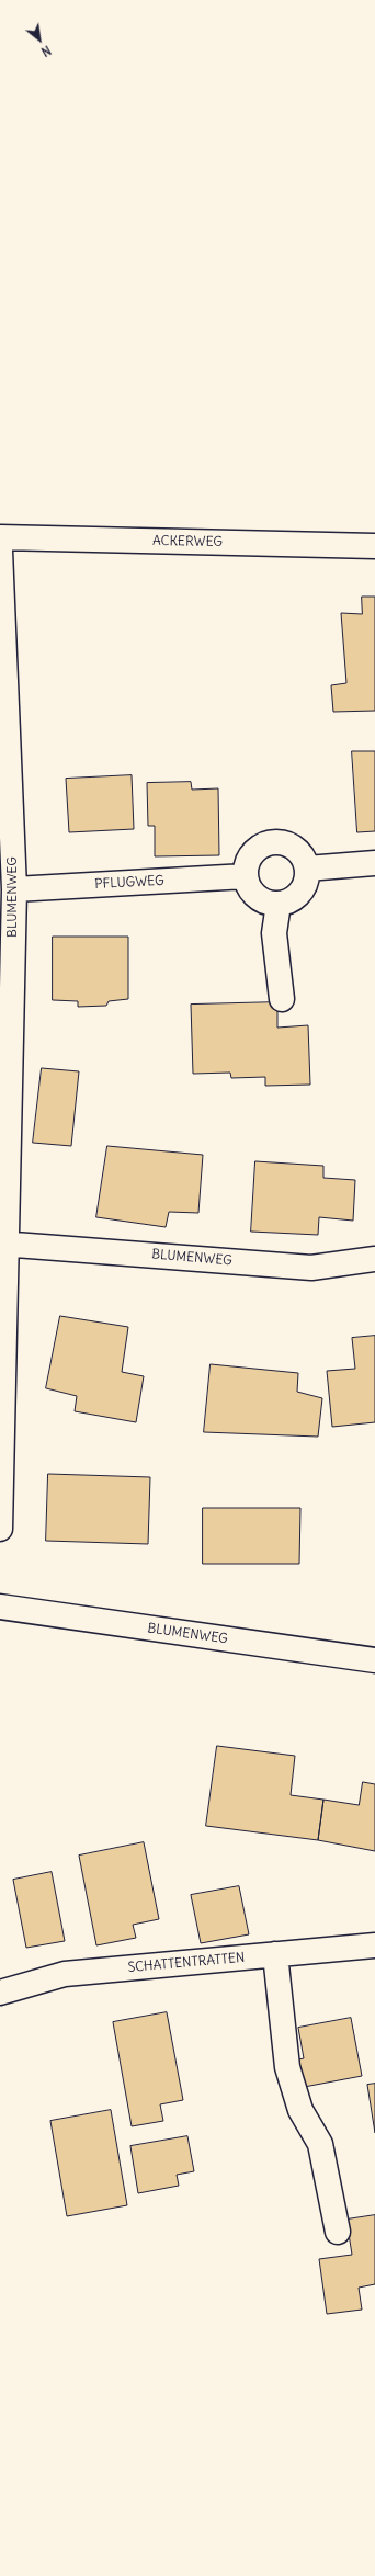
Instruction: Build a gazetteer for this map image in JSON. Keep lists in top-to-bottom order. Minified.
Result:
{"streets":{"street":["ACKERWEG","PFLUGWEG","BLUMENWEG","SCHATTENTRATTEN"]},"crossings":[["PFLUGWEG","BLUMENWEG"]],"north":"bottom right"}
